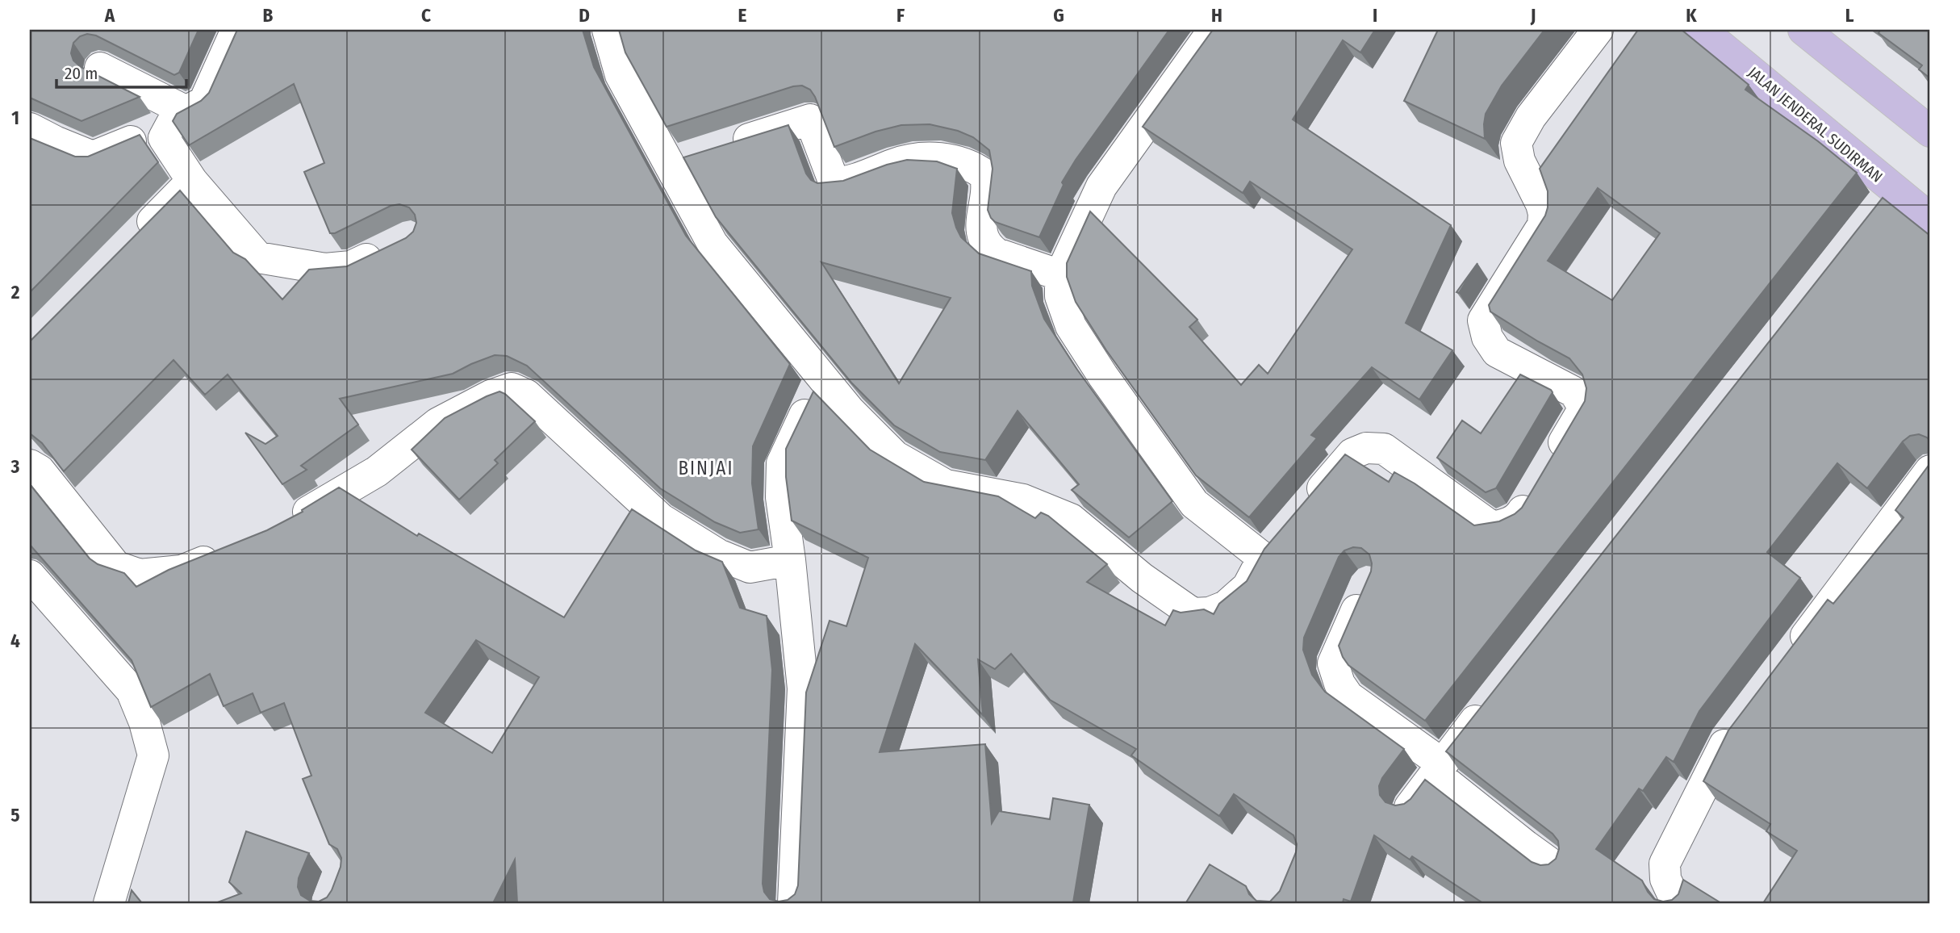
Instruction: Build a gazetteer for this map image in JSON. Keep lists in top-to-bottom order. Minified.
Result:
{"streets":{"main road":["JALAN JENDERAL SUDIRMAN"]},"districts":["BINJAI"],"scale_bar":"20 m","grid":{"columns":["A","B","C","D","E","F","G","H","I","J","K","L"],"rows":["1","2","3","4","5"]}}
